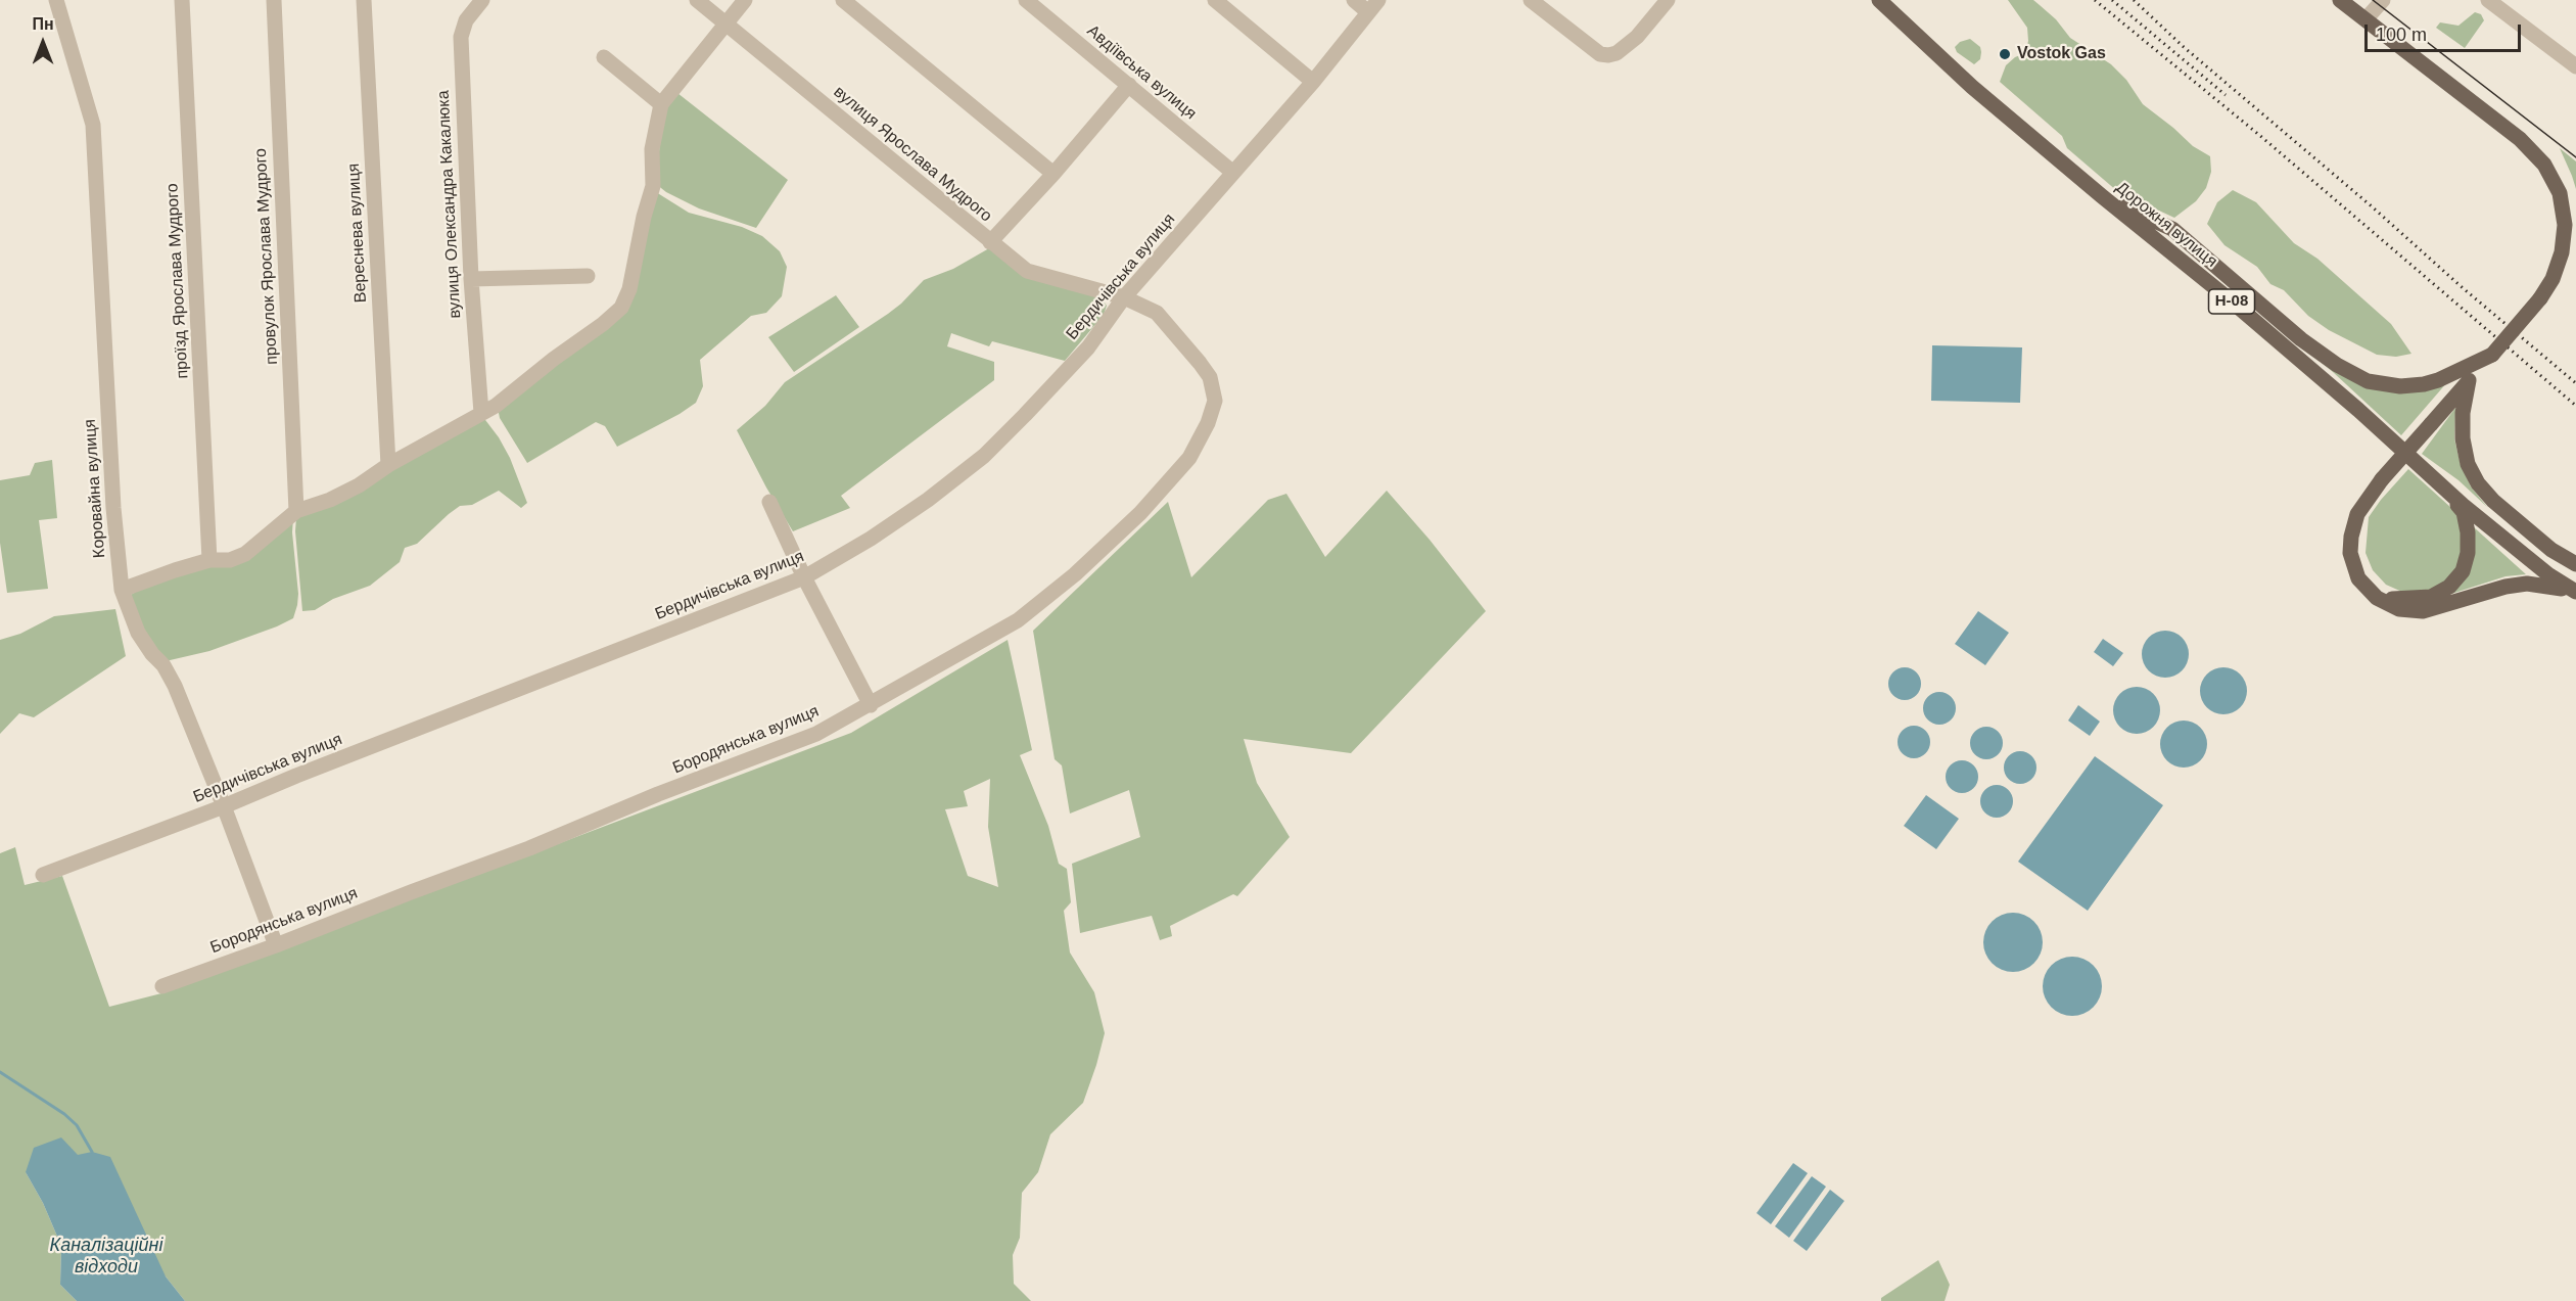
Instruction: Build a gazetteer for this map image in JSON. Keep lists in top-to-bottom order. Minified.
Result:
{"streets":{"main road":["Дорожня вулиця","Н-08"],"street":["Авдіївська вулиця","вулиця Ярослава Мудрого","вулиця Олександра Какалюка","Вереснева вулиця","провулок Ярослава Мудрого","Бердичівська вулиця","проїзд Ярослава Мудрого","Коровайна вулиця","Бородянська вулиця"]},"crossings":[["Авдіївська вулиця","Бердичівська вулиця"],["вулиця Ярослава Мудрого","Бердичівська вулиця"],["вулиця Ярослава Мудрого","Бородянська вулиця"],["Бердичівська вулиця","Коровайна вулиця"],["Бердичівська вулиця","Бородянська вулиця"],["Коровайна вулиця","Бородянська вулиця"]],"water":["Каналізаційні відходи"],"places":["Vostok Gas"],"scale_bar":"100 m","north":"top"}
